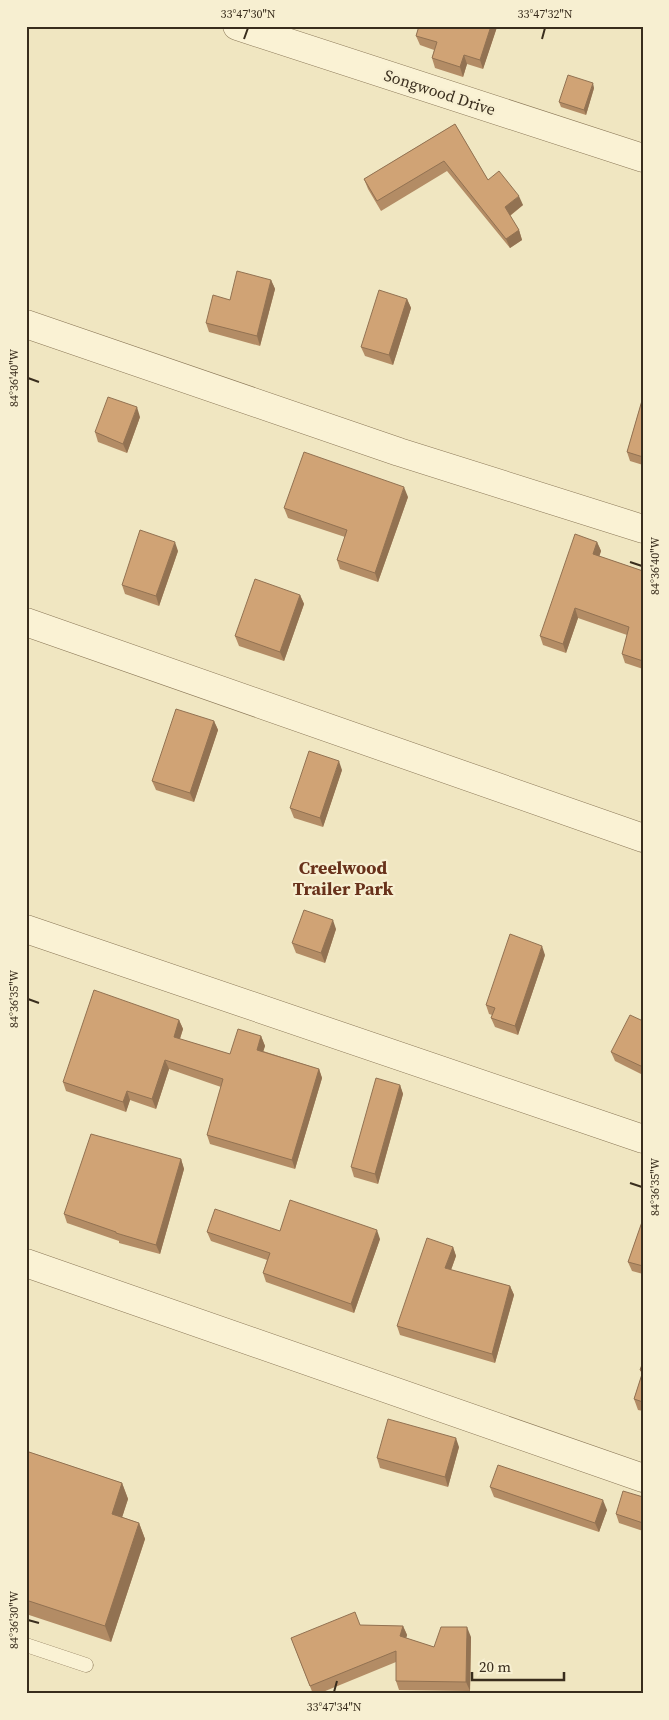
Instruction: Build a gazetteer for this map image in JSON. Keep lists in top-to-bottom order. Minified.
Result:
{"streets":{"street":["Songwood Drive"]},"districts":["Creelwood Trailer Park"],"scale_bar":"20 m","coordinates":["33°47'30\"N","33°47'32\"N","84°36'40\"W","84°36'35\"W","84°36'30\"W","33°47'34\"N"]}
